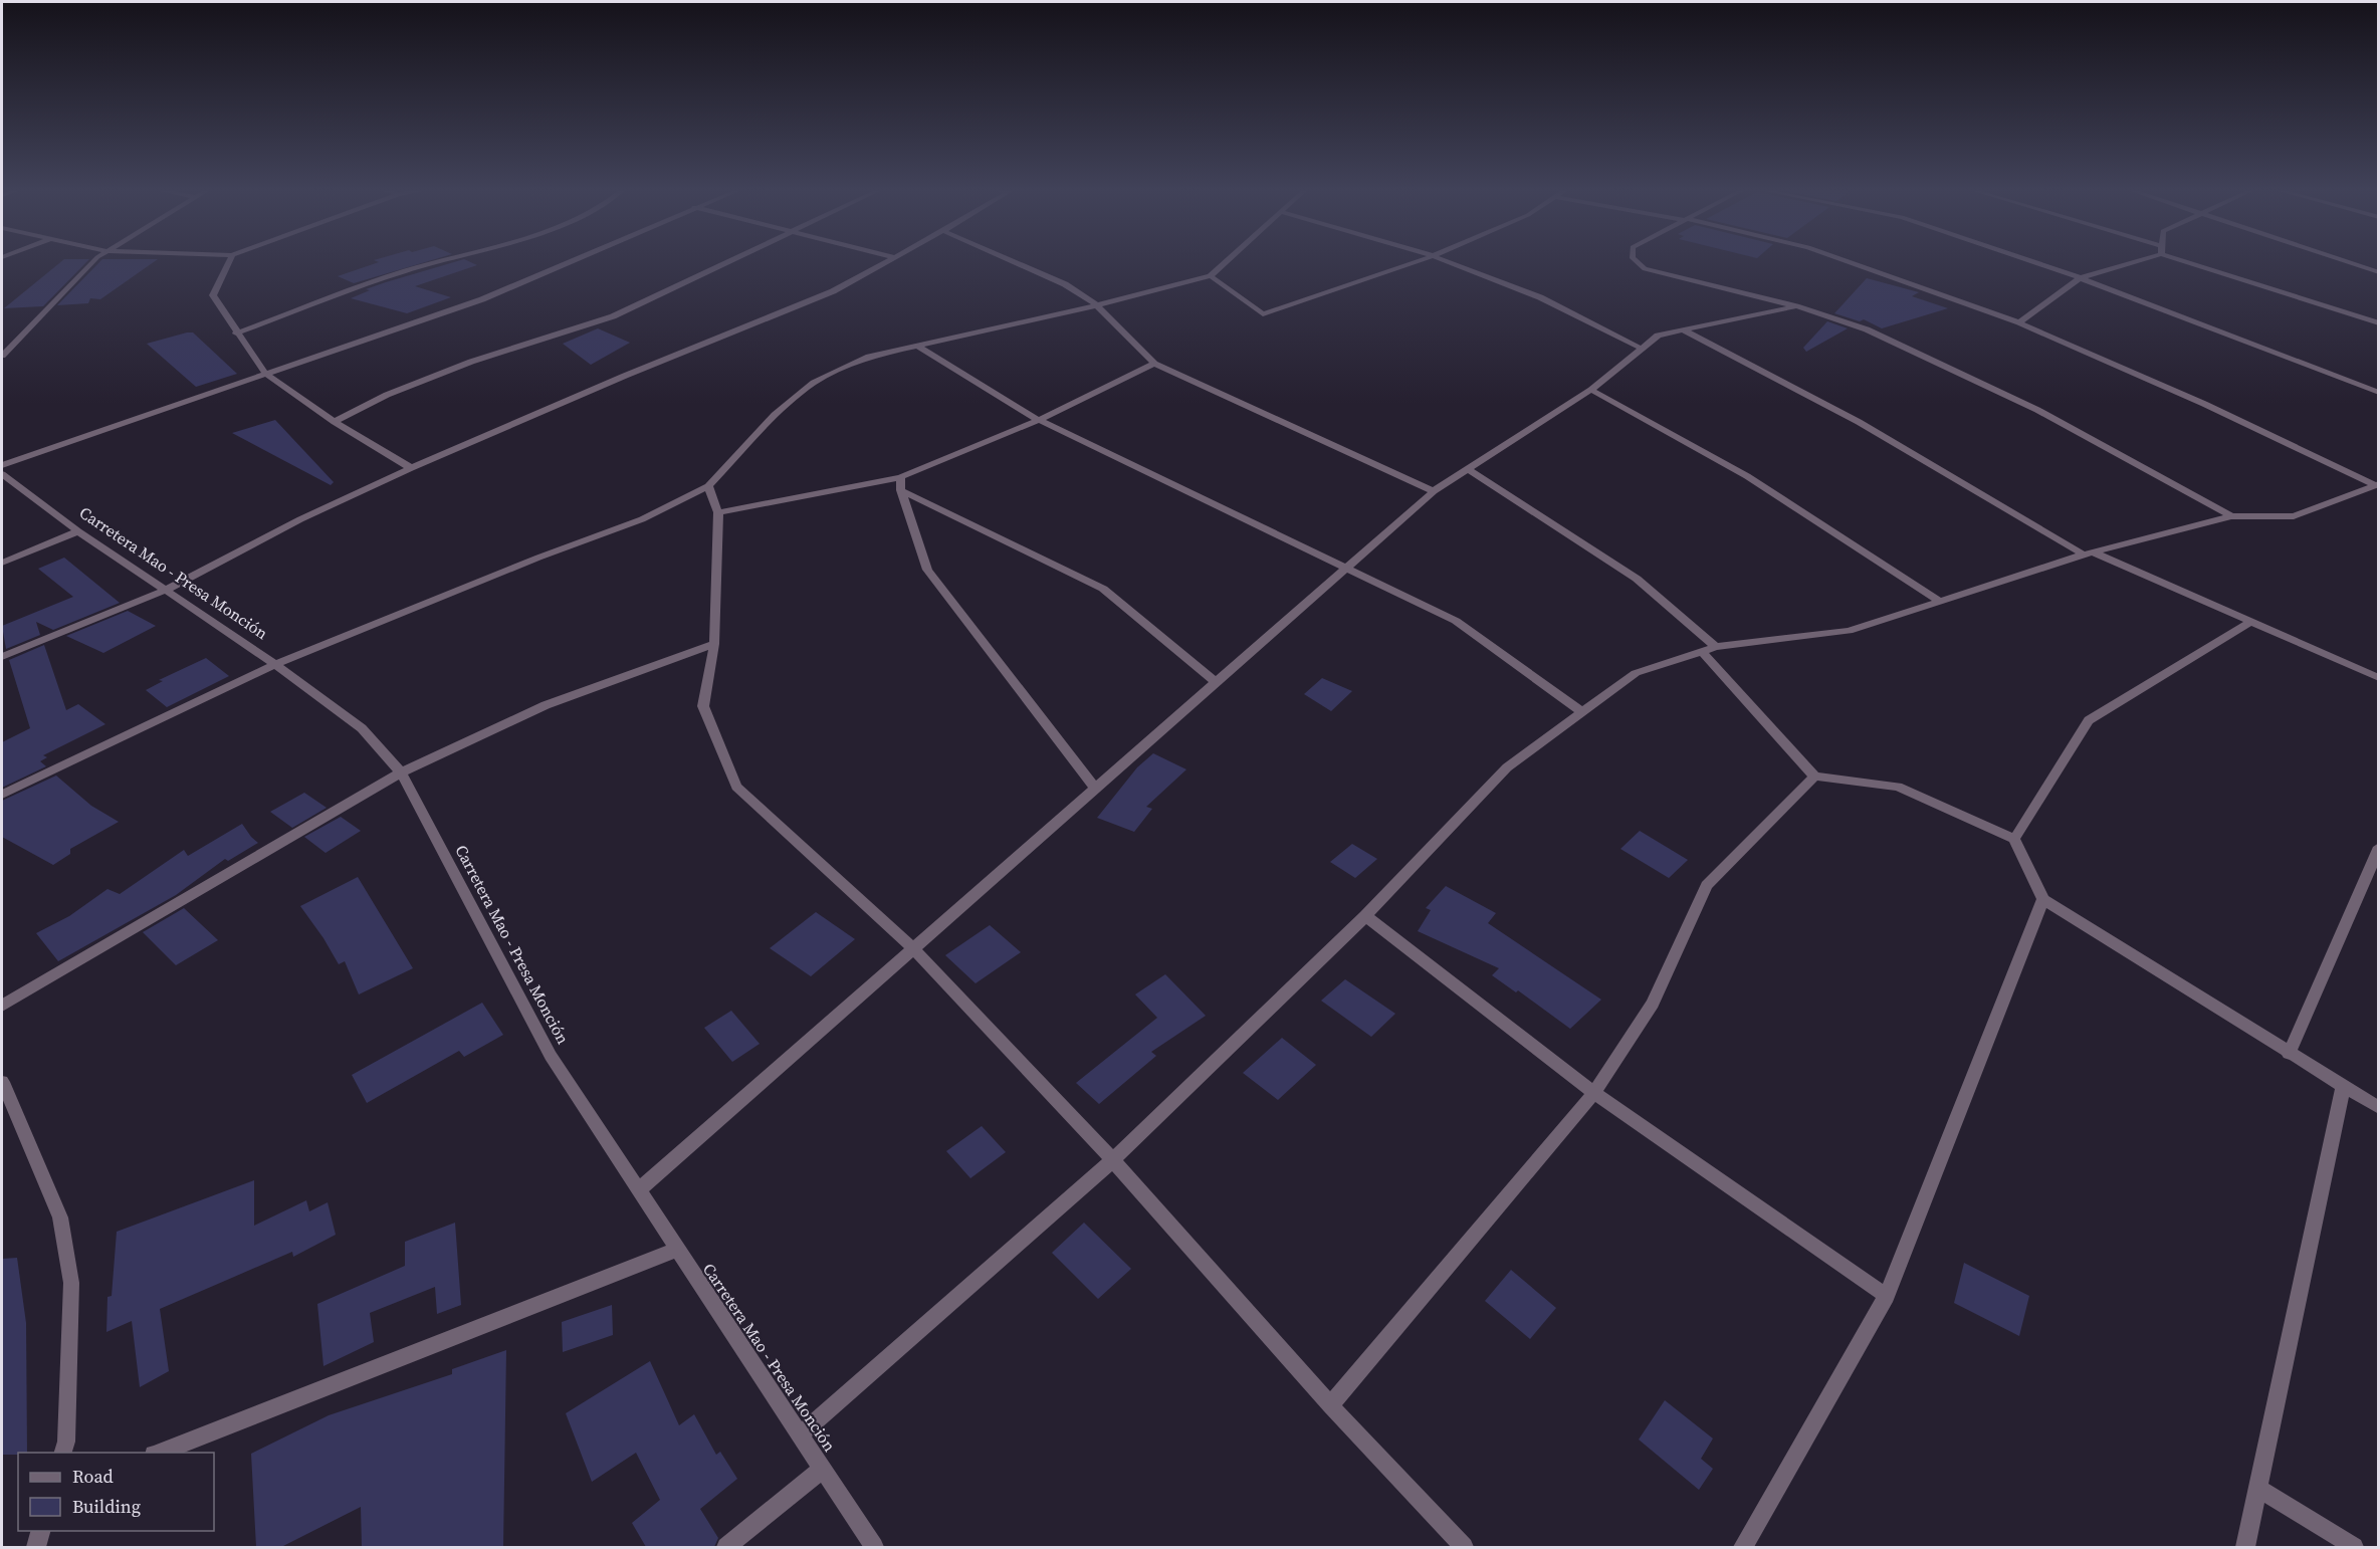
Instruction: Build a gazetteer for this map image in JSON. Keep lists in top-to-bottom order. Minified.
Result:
{"streets":{"street":["Carretera Mao - Presa Monción"]},"legend":["Road","Building"]}
